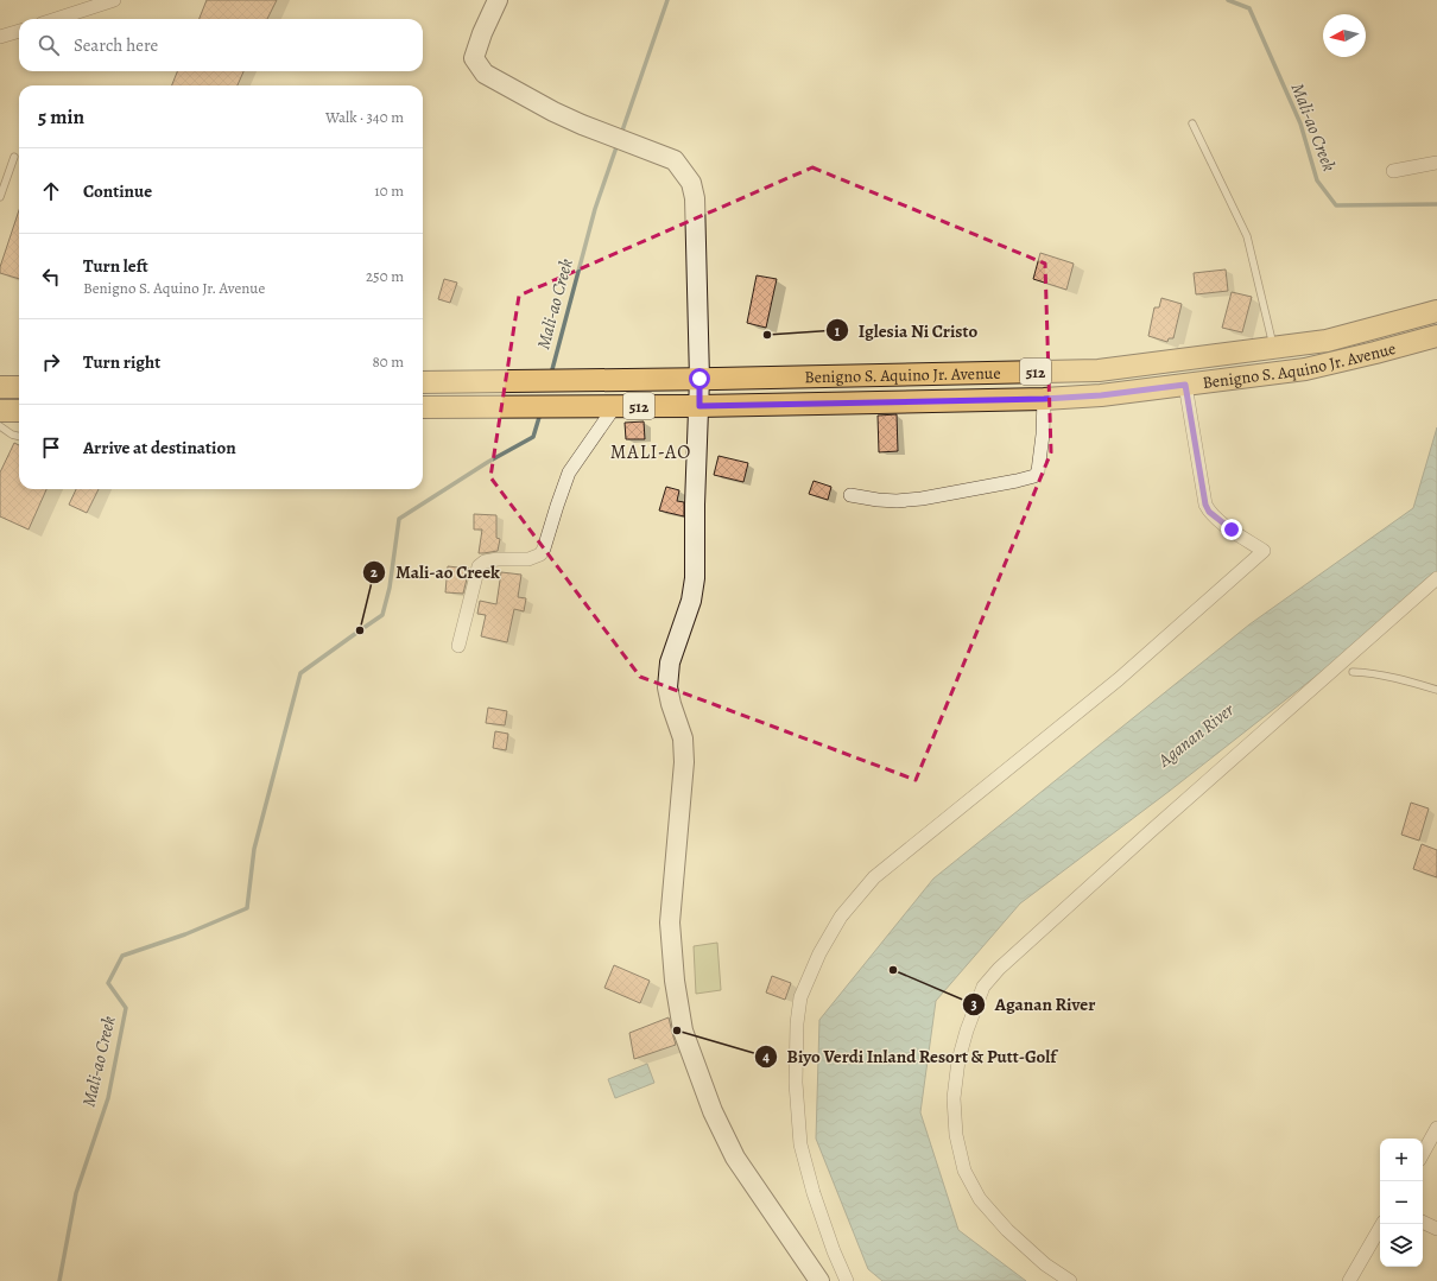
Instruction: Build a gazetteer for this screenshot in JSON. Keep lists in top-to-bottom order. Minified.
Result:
{"streets":{"main road":["Benigno S. Aquino Jr. Avenue","512"]},"districts":["MALI-AO"],"water":["Mali-ao Creek","Aganan River"],"places":["Iglesia Ni Cristo","Mali-ao Creek","Aganan River","Biyo Verdi Inland Resort & Putt-Golf"],"north":"left","page":{"search":"Search here","heading":["5 min","Walk · 340 m"],"list":[["Continue","10 m"],["Turn left","Benigno S. Aquino Jr. Avenue","250 m"],["Turn right","80 m"],"Arrive at destination"],"map_buttons":["+","−"]}}
